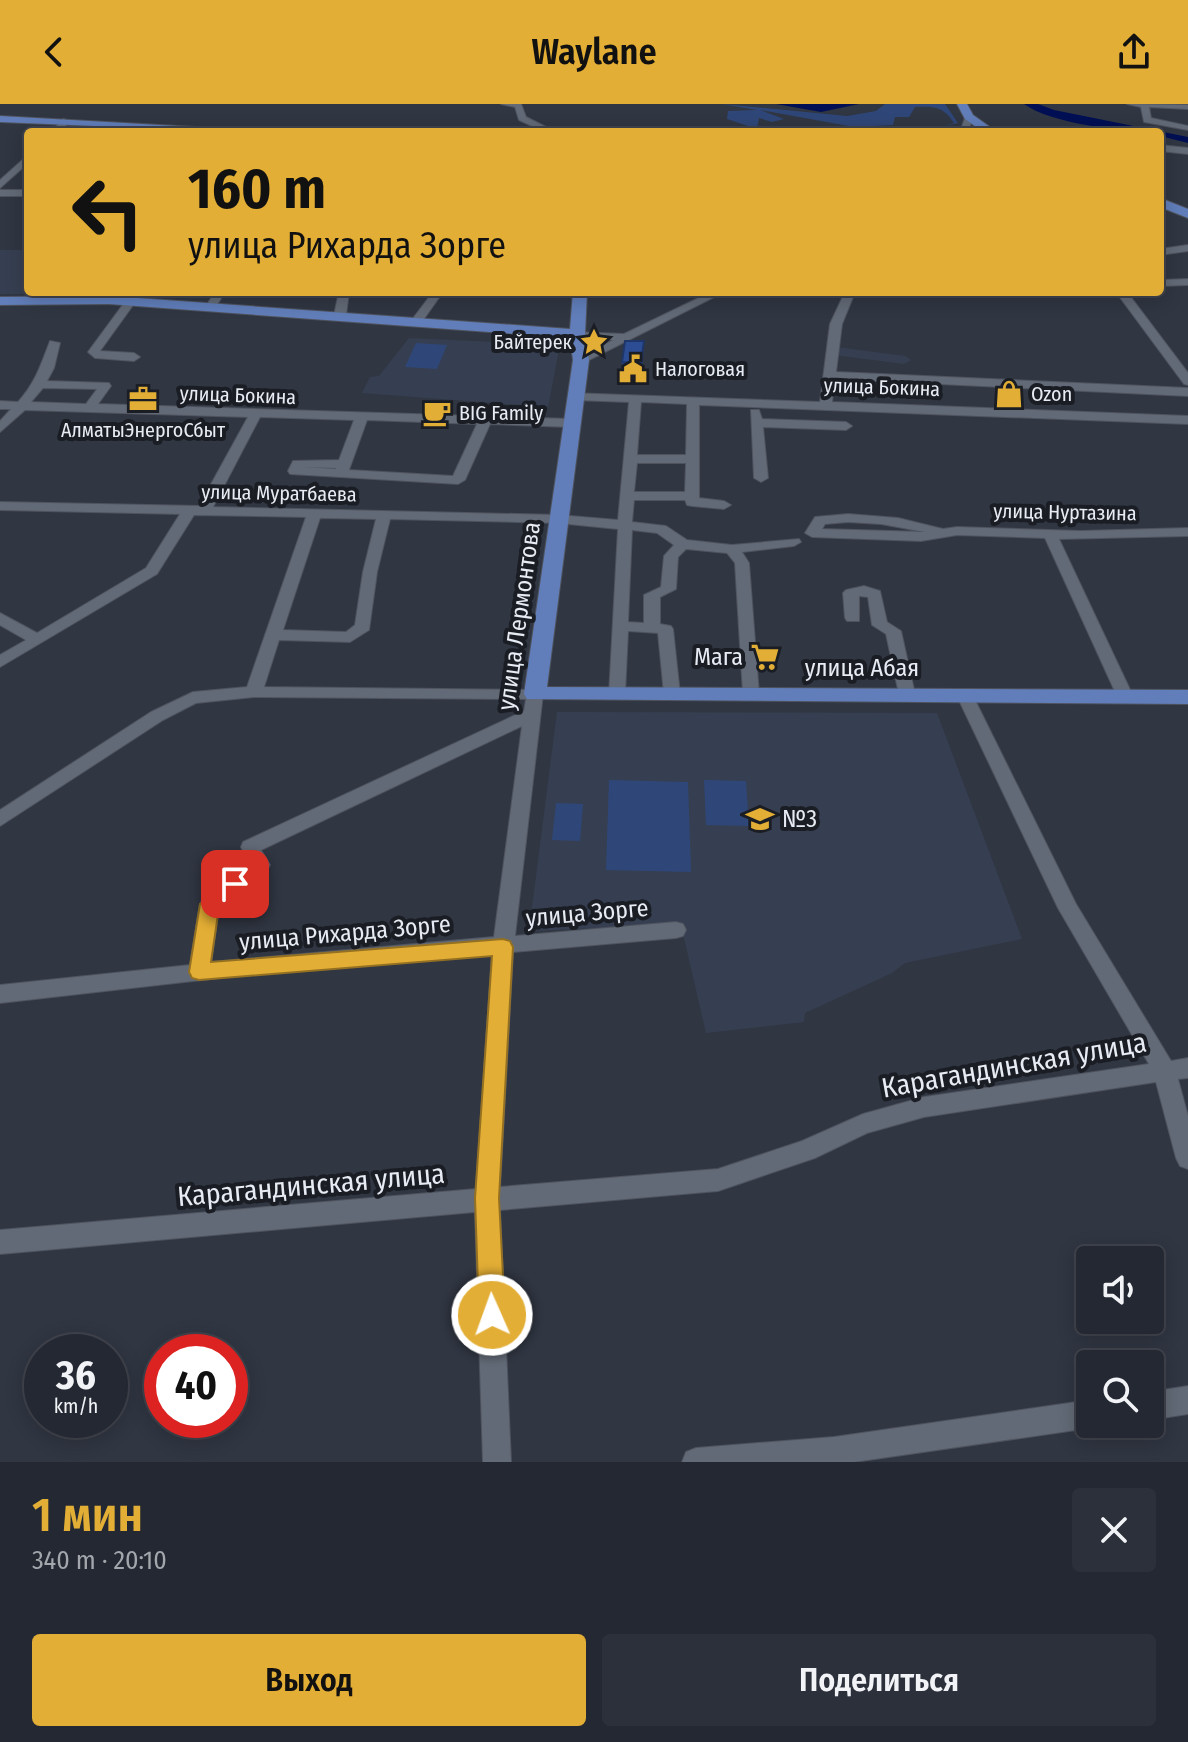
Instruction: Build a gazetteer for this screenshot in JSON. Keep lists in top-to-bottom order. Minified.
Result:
{"streets":{"main road":["улица Лермонтова","улица Абая"],"street":["улица Бокина","улица Муратбаева","улица Нуртазина","улица Зорге","улица Рихарда Зорге","Карагандинская улица"]},"crossings":[["улица Бокина","улица Лермонтова"],["улица Муратбаева","улица Лермонтова"],["улица Лермонтова","улица Абая"],["улица Лермонтова","улица Зорге"],["улица Лермонтова","улица Рихарда Зорге"],["улица Лермонтова","Карагандинская улица"],["улица Зорге","улица Рихарда Зорге"]],"places":{"place":["Байтерек"],"public building":["Налоговая"],"shop":["Ozon"],"office":["АлматыЭнергоСбыт"],"cafe":["BIG Family"],"supermarket":["Мага"],"school or university":["№3"]},"page":{"header":"Waylane","turn":["160 m","улица Рихарда Зорге"],"speed":"36 km/h","limit":"40","heading":["1 мин","340 m · 20:10"],"buttons":["Выход","Поделиться"]}}
